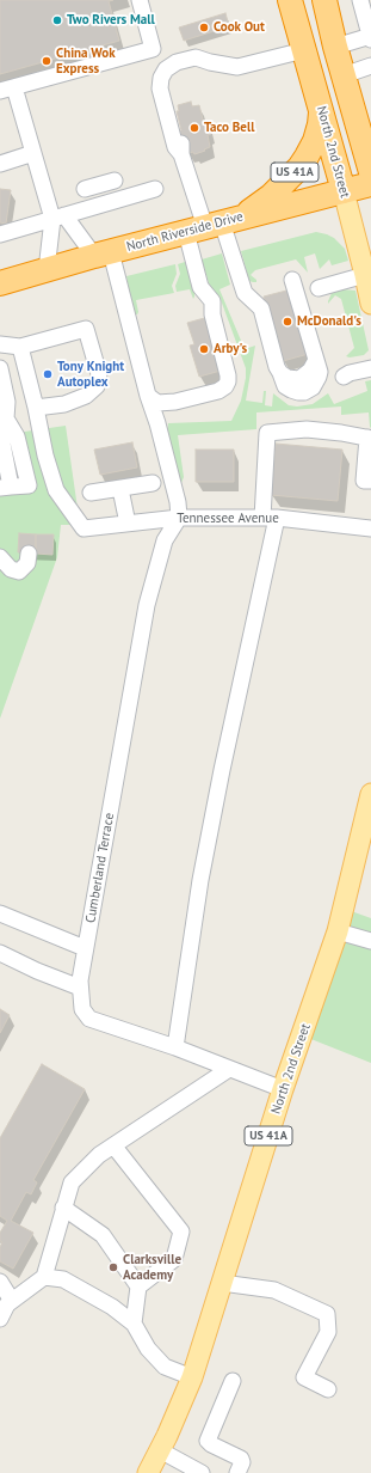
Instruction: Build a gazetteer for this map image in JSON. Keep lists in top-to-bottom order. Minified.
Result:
{"streets":{"highway":["North 2nd Street","US 41A","North Riverside Drive"],"street":["Tennessee Avenue","Cumberland Terrace"]},"crossings":[["North 2nd Street","US 41A"],["North 2nd Street","North Riverside Drive"],["North 2nd Street","Cumberland Terrace"],["US 41A","North Riverside Drive"],["Tennessee Avenue","Cumberland Terrace"]],"places":["Two Rivers Mall","Cook Out","China Wok Express","Taco Bell","McDonald's","Arby's","Tony Knight Autoplex","Clarksville Academy"]}
